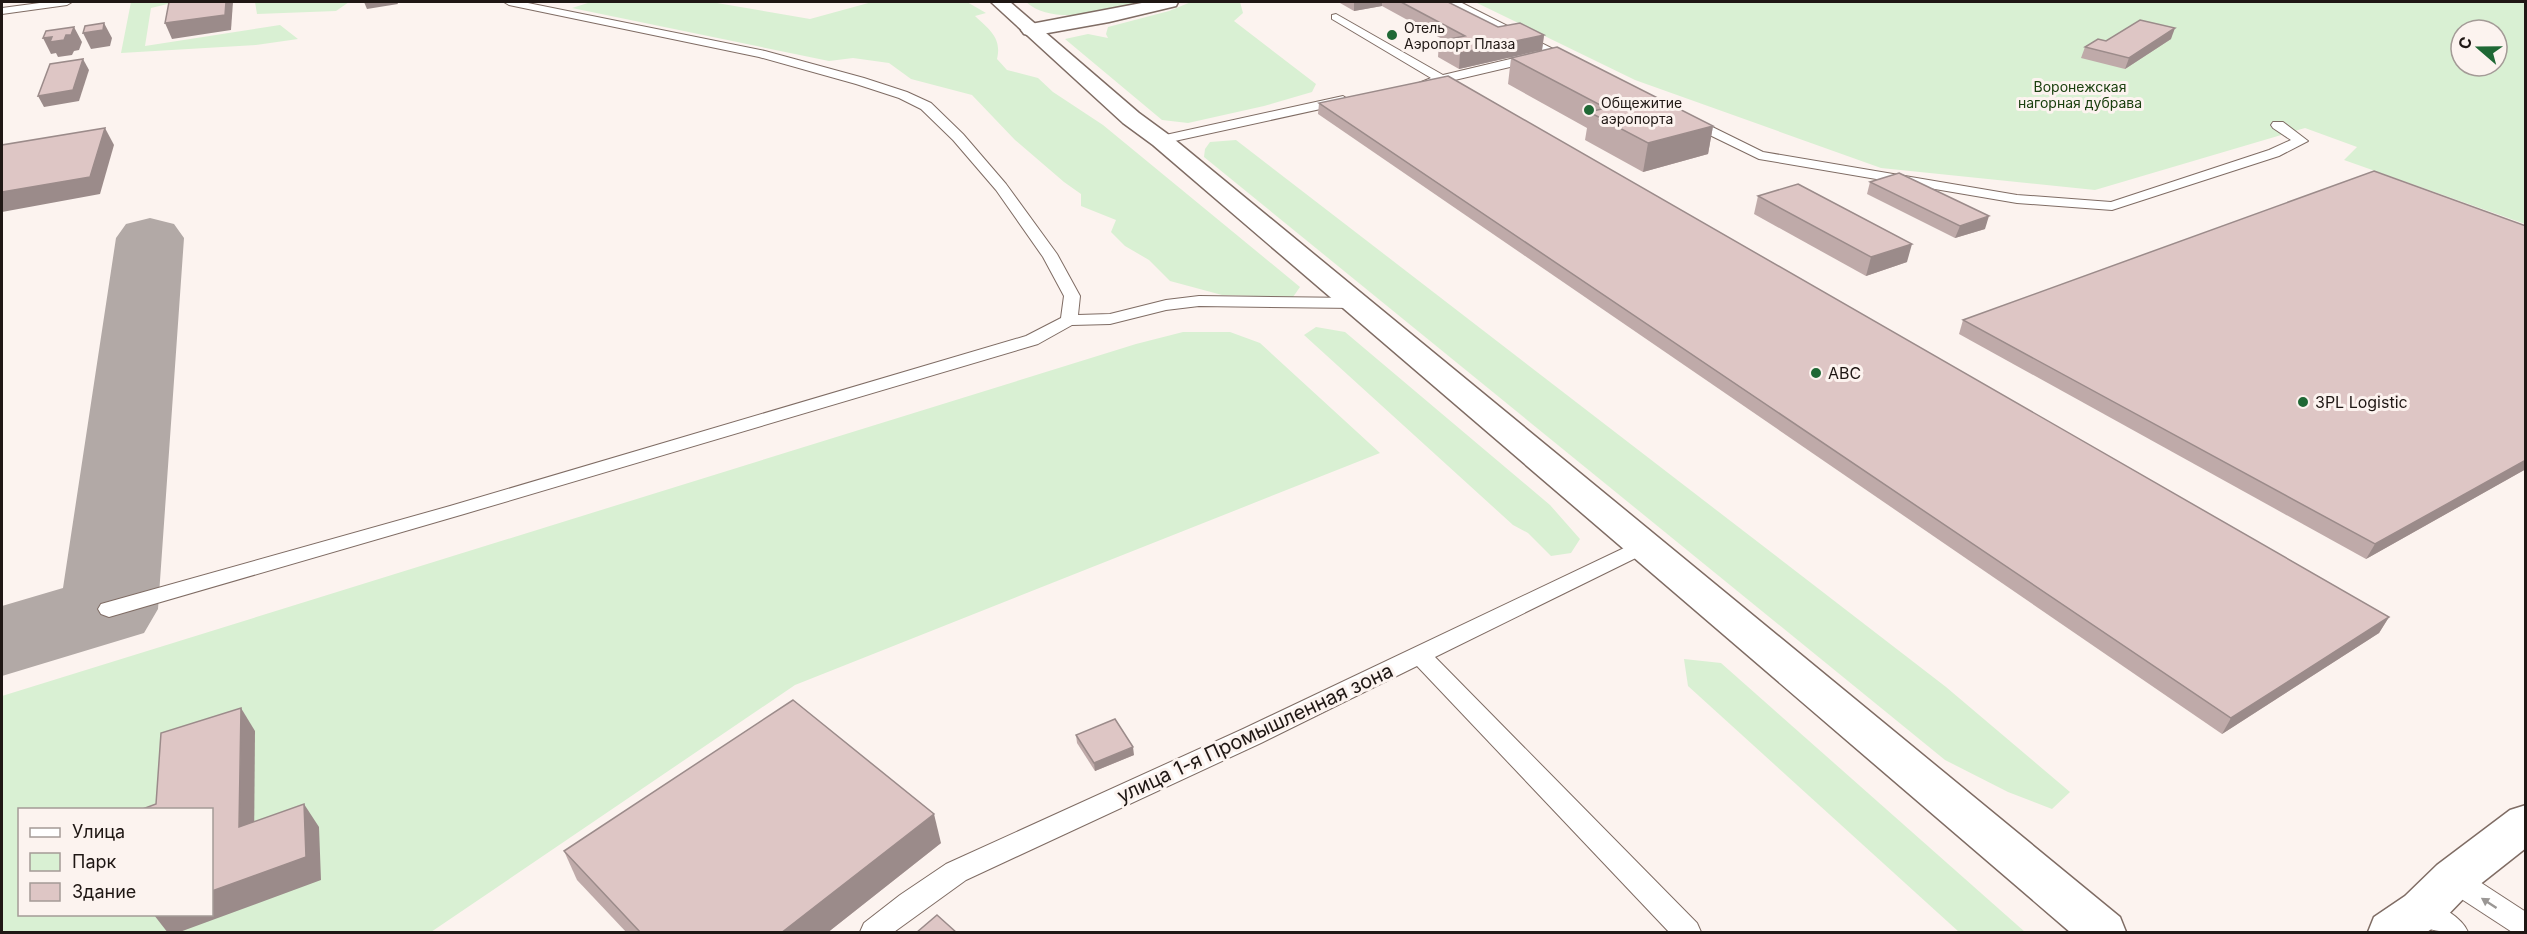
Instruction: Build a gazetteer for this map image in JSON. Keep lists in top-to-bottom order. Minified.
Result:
{"streets":{"lane":["улица 1-я Промышленная зона"]},"parks":["Воронежская нагорная дубрава"],"places":["Отель Аэропорт Плаза","Общежитие аэропорта","ABC","3PL Logistic"],"legend":["Улица","Парк","Здание"],"north":"left"}
